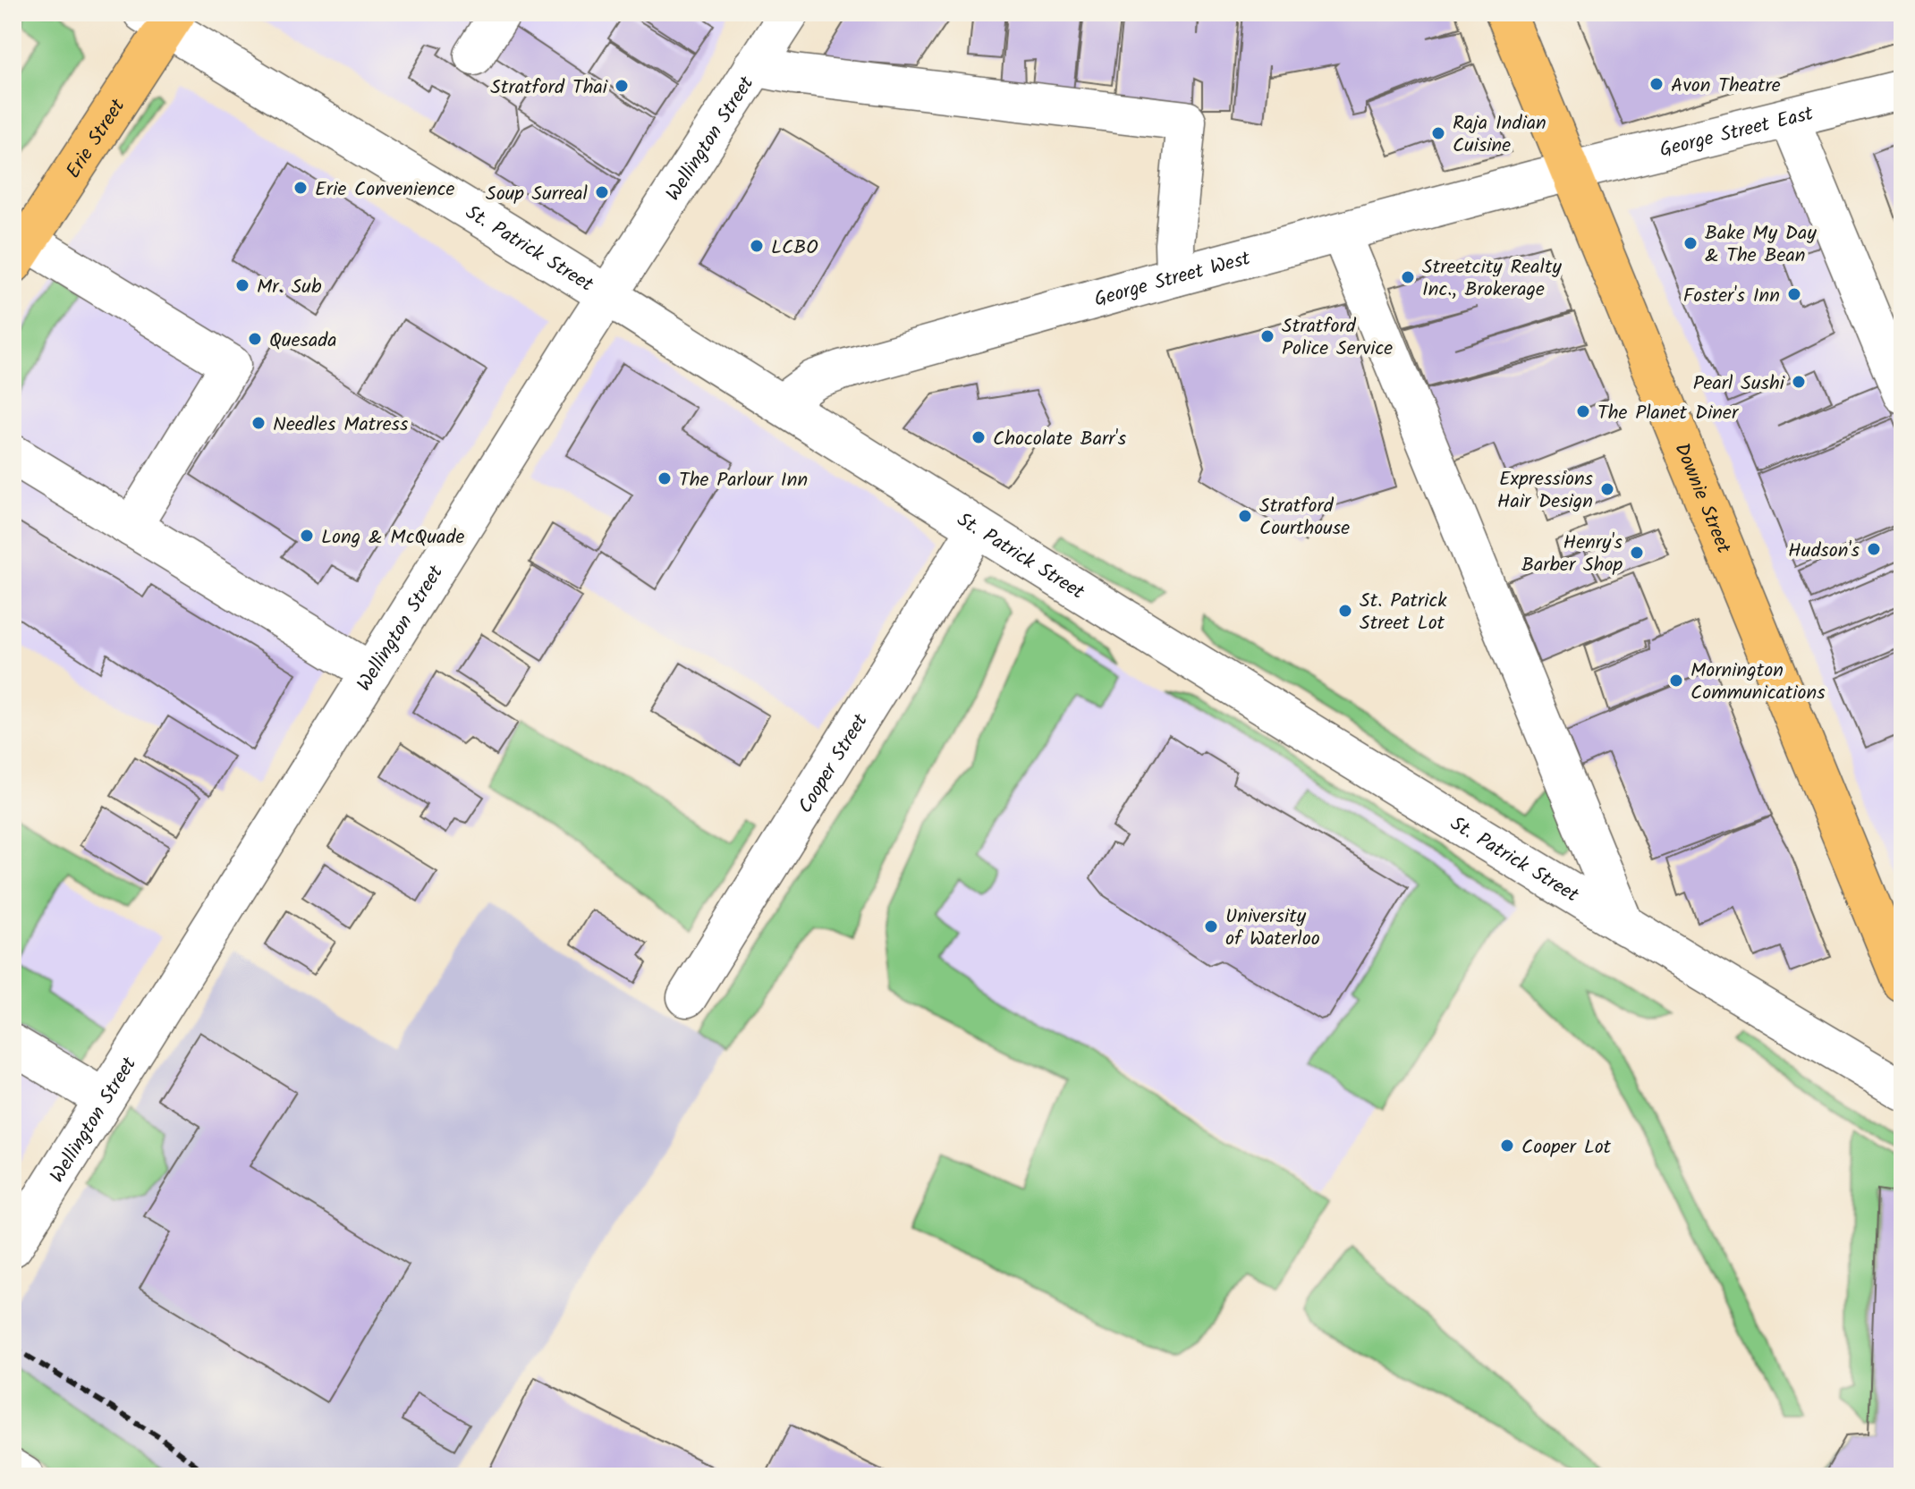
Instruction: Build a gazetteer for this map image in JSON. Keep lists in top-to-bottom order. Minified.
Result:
{"streets":{"main road":["Erie Street","Downie Street"],"street":["George Street East","Wellington Street","St. Patrick Street","George Street West","Cooper Street"]},"crossings":[["George Street East","George Street West"],["George Street East","Downie Street"],["Erie Street","St. Patrick Street"],["Wellington Street","St. Patrick Street"],["St. Patrick Street","George Street West"],["St. Patrick Street","Cooper Street"],["George Street West","Downie Street"]],"places":["Avon Theatre","Stratford Thai","Raja Indian Cuisine","Erie Convenience","Soup Surreal","Bake My Day & The Bean","LCBO","Streetcity Realty Inc., Brokerage","Mr. Sub","Foster's Inn","Stratford Police Service","Quesada","Pearl Sushi","The Planet Diner","Needles Matress","Chocolate Barr's","The Parlour Inn","Expressions Hair Design","Stratford Courthouse","Long & McQuade","Hudson's","Henry's Barber Shop","St. Patrick Street Lot","Mornington Communications","University of Waterloo","Cooper Lot"]}
